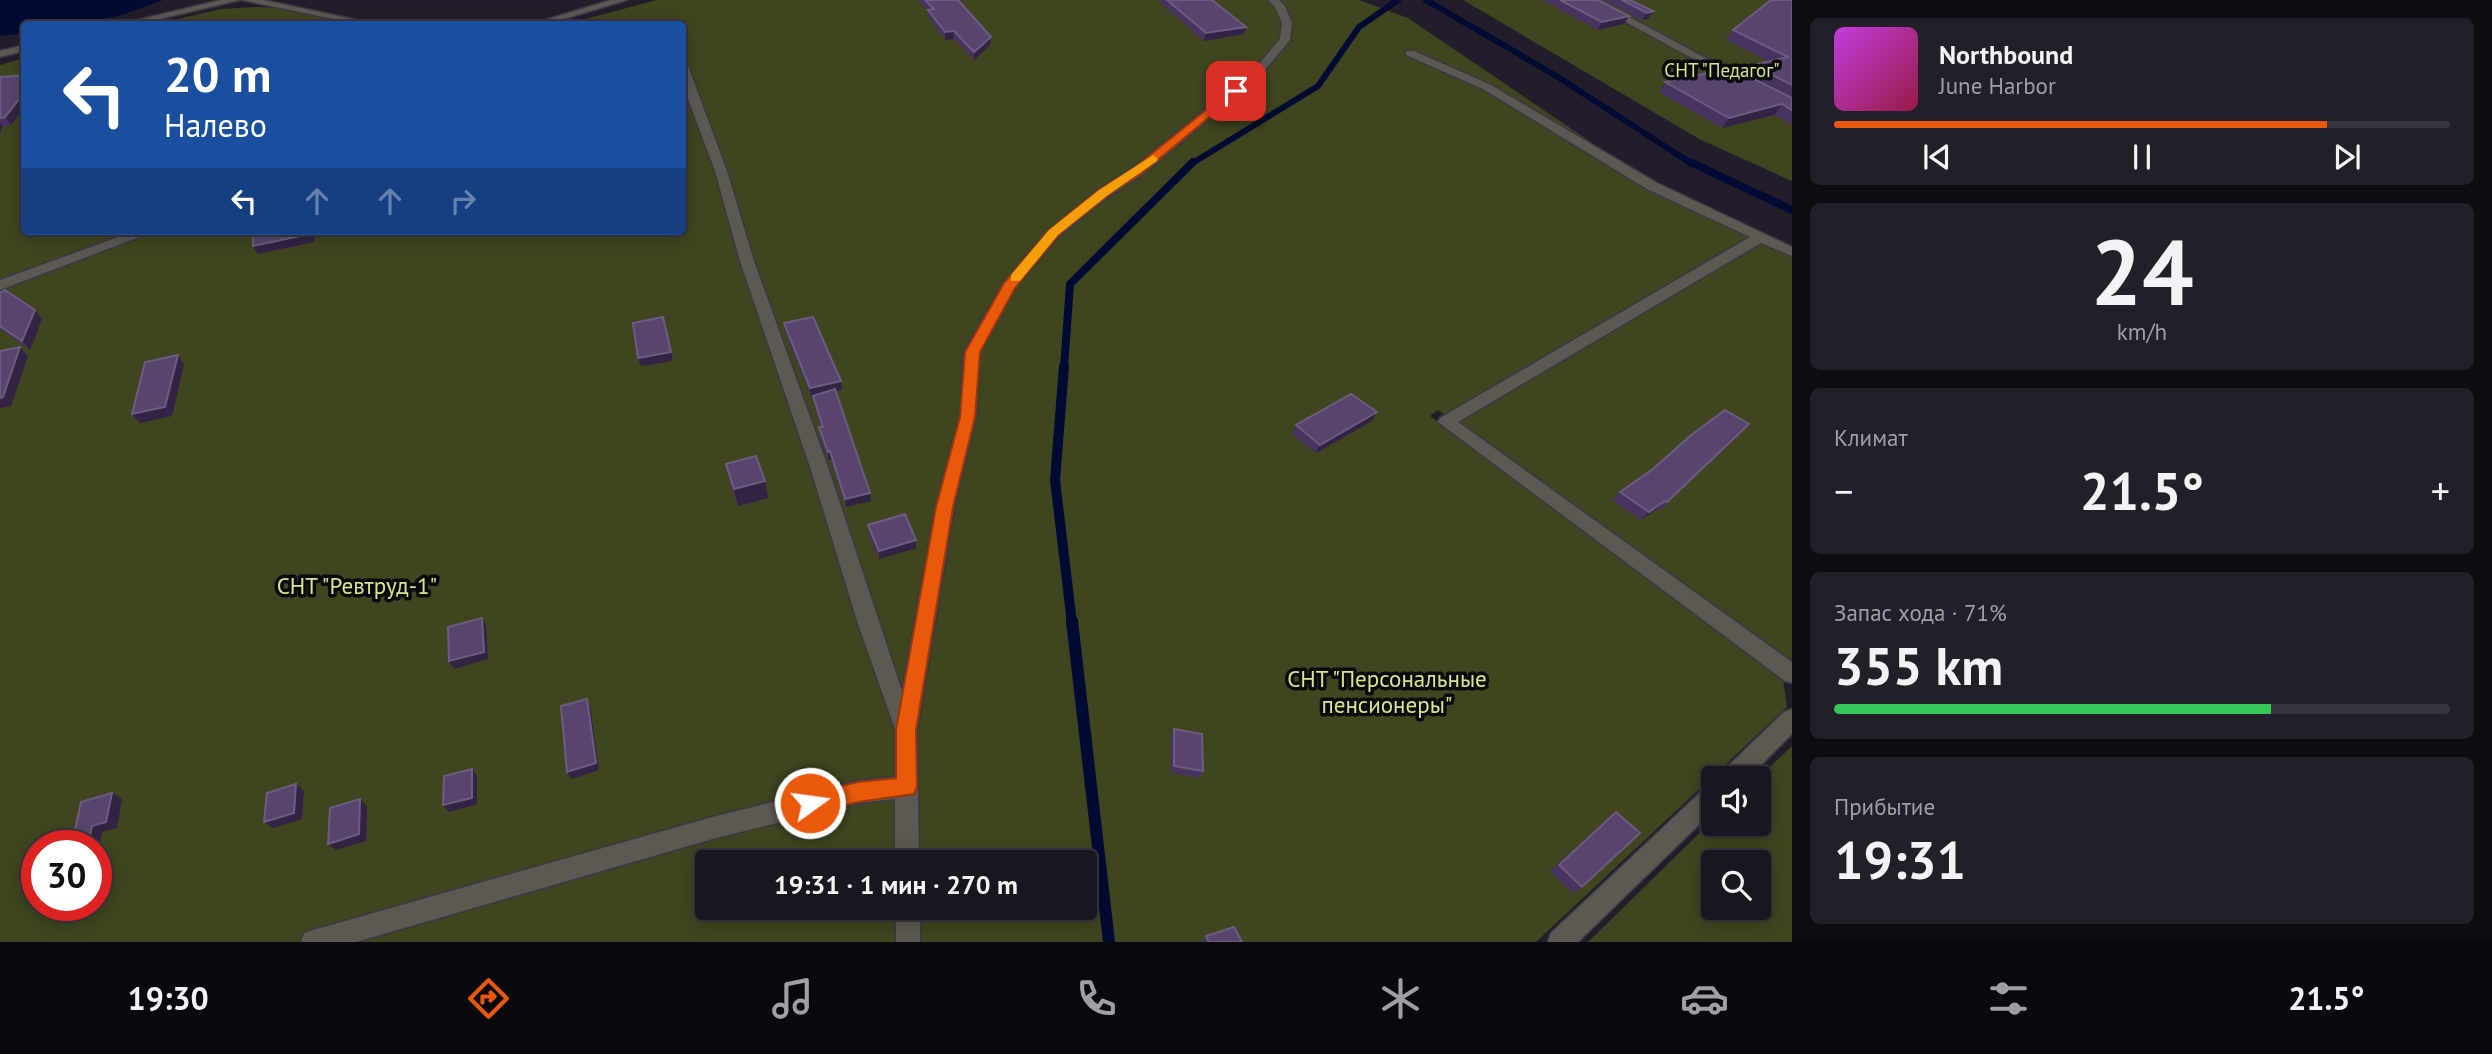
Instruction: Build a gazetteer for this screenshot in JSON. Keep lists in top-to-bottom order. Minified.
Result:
{"parks":["СНТ \"Педагог\"","СНТ \"Ревтруд-1\"","СНТ \"Персональные пенсионеры\""],"page":{"turn":["20 m","Налево"],"song":["Northbound","June Harbor"],"tile":[["24","km/h"],"Климат",["Запас хода · 71%","355 km"],["Прибытие","19:31"]],"heat":["−","21.5°","+"],"limit":"30","trip":"19:31 · 1 мин · 270 m","tabs":["19:30","21.5°"]}}
